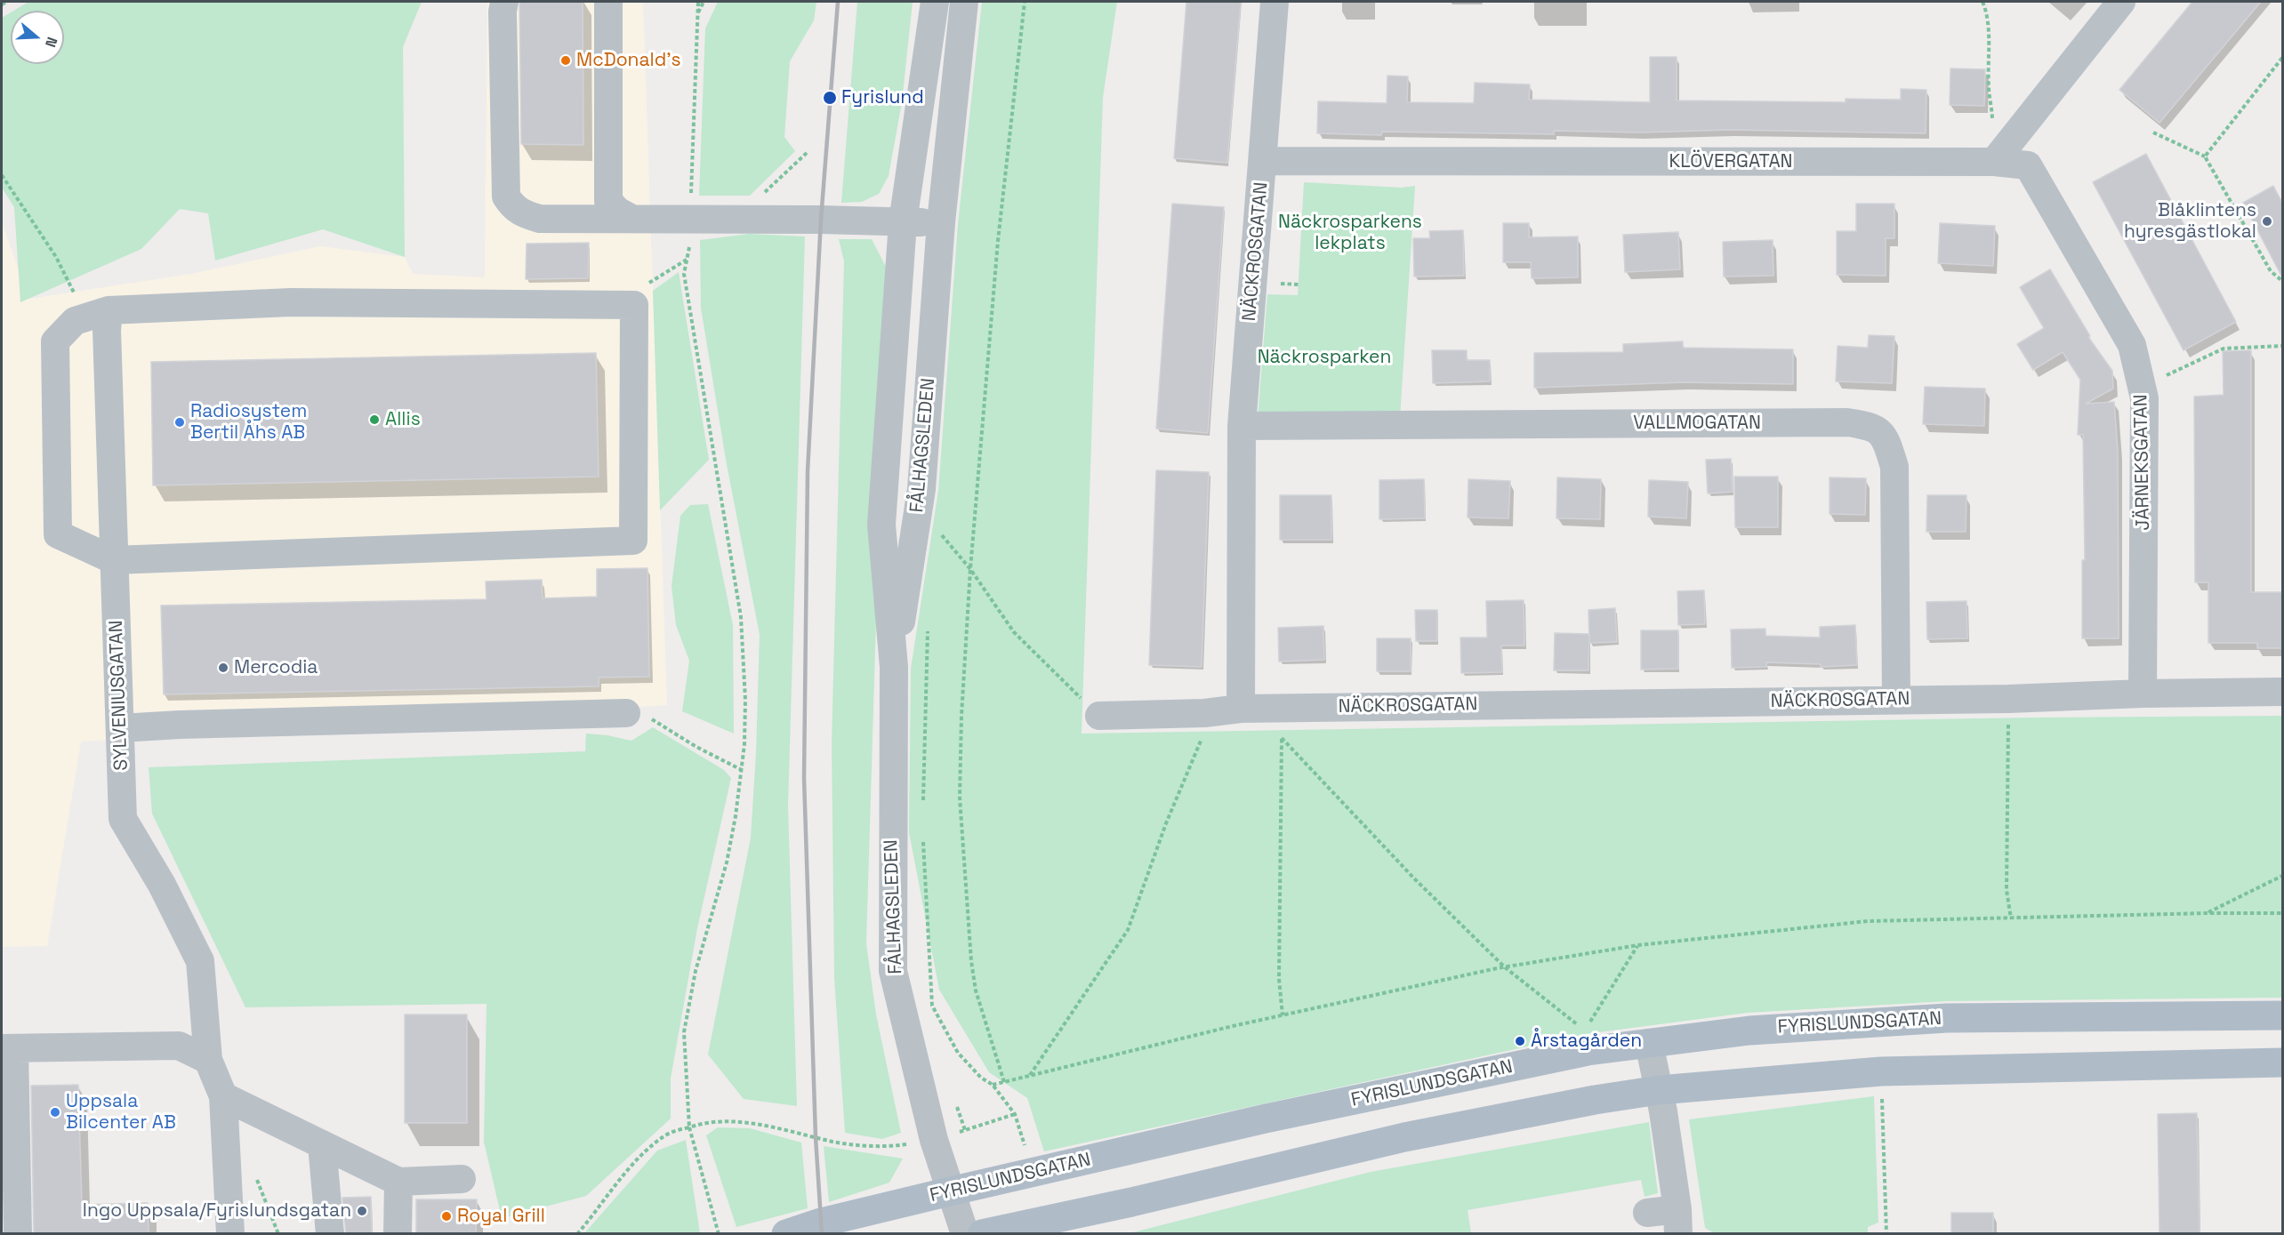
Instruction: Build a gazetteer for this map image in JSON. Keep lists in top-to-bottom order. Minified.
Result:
{"streets":{"main road":["FYRISLUNDSGATAN"],"street":["KLÖVERGATAN","NÄCKROSGATAN","VALLMOGATAN","FÅLHAGSLEDEN","JÄRNEKSGATAN","SYLVENIUSGATAN"]},"crossings":[["KLÖVERGATAN","NÄCKROSGATAN"],["KLÖVERGATAN","JÄRNEKSGATAN"],["NÄCKROSGATAN","VALLMOGATAN"],["NÄCKROSGATAN","JÄRNEKSGATAN"],["FÅLHAGSLEDEN","FYRISLUNDSGATAN"]],"parks":["Näckrosparkens lekplats","Näckrosparken"],"places":["McDonald's","Fyrislund","Blåklintens hyresgästlokal","Allis","Radiosystem Bertil Åhs AB","Mercodia","Årstagården","Uppsala Bilcenter AB","Ingo Uppsala/Fyrislundsgatan","Royal Grill"],"north":"right"}
